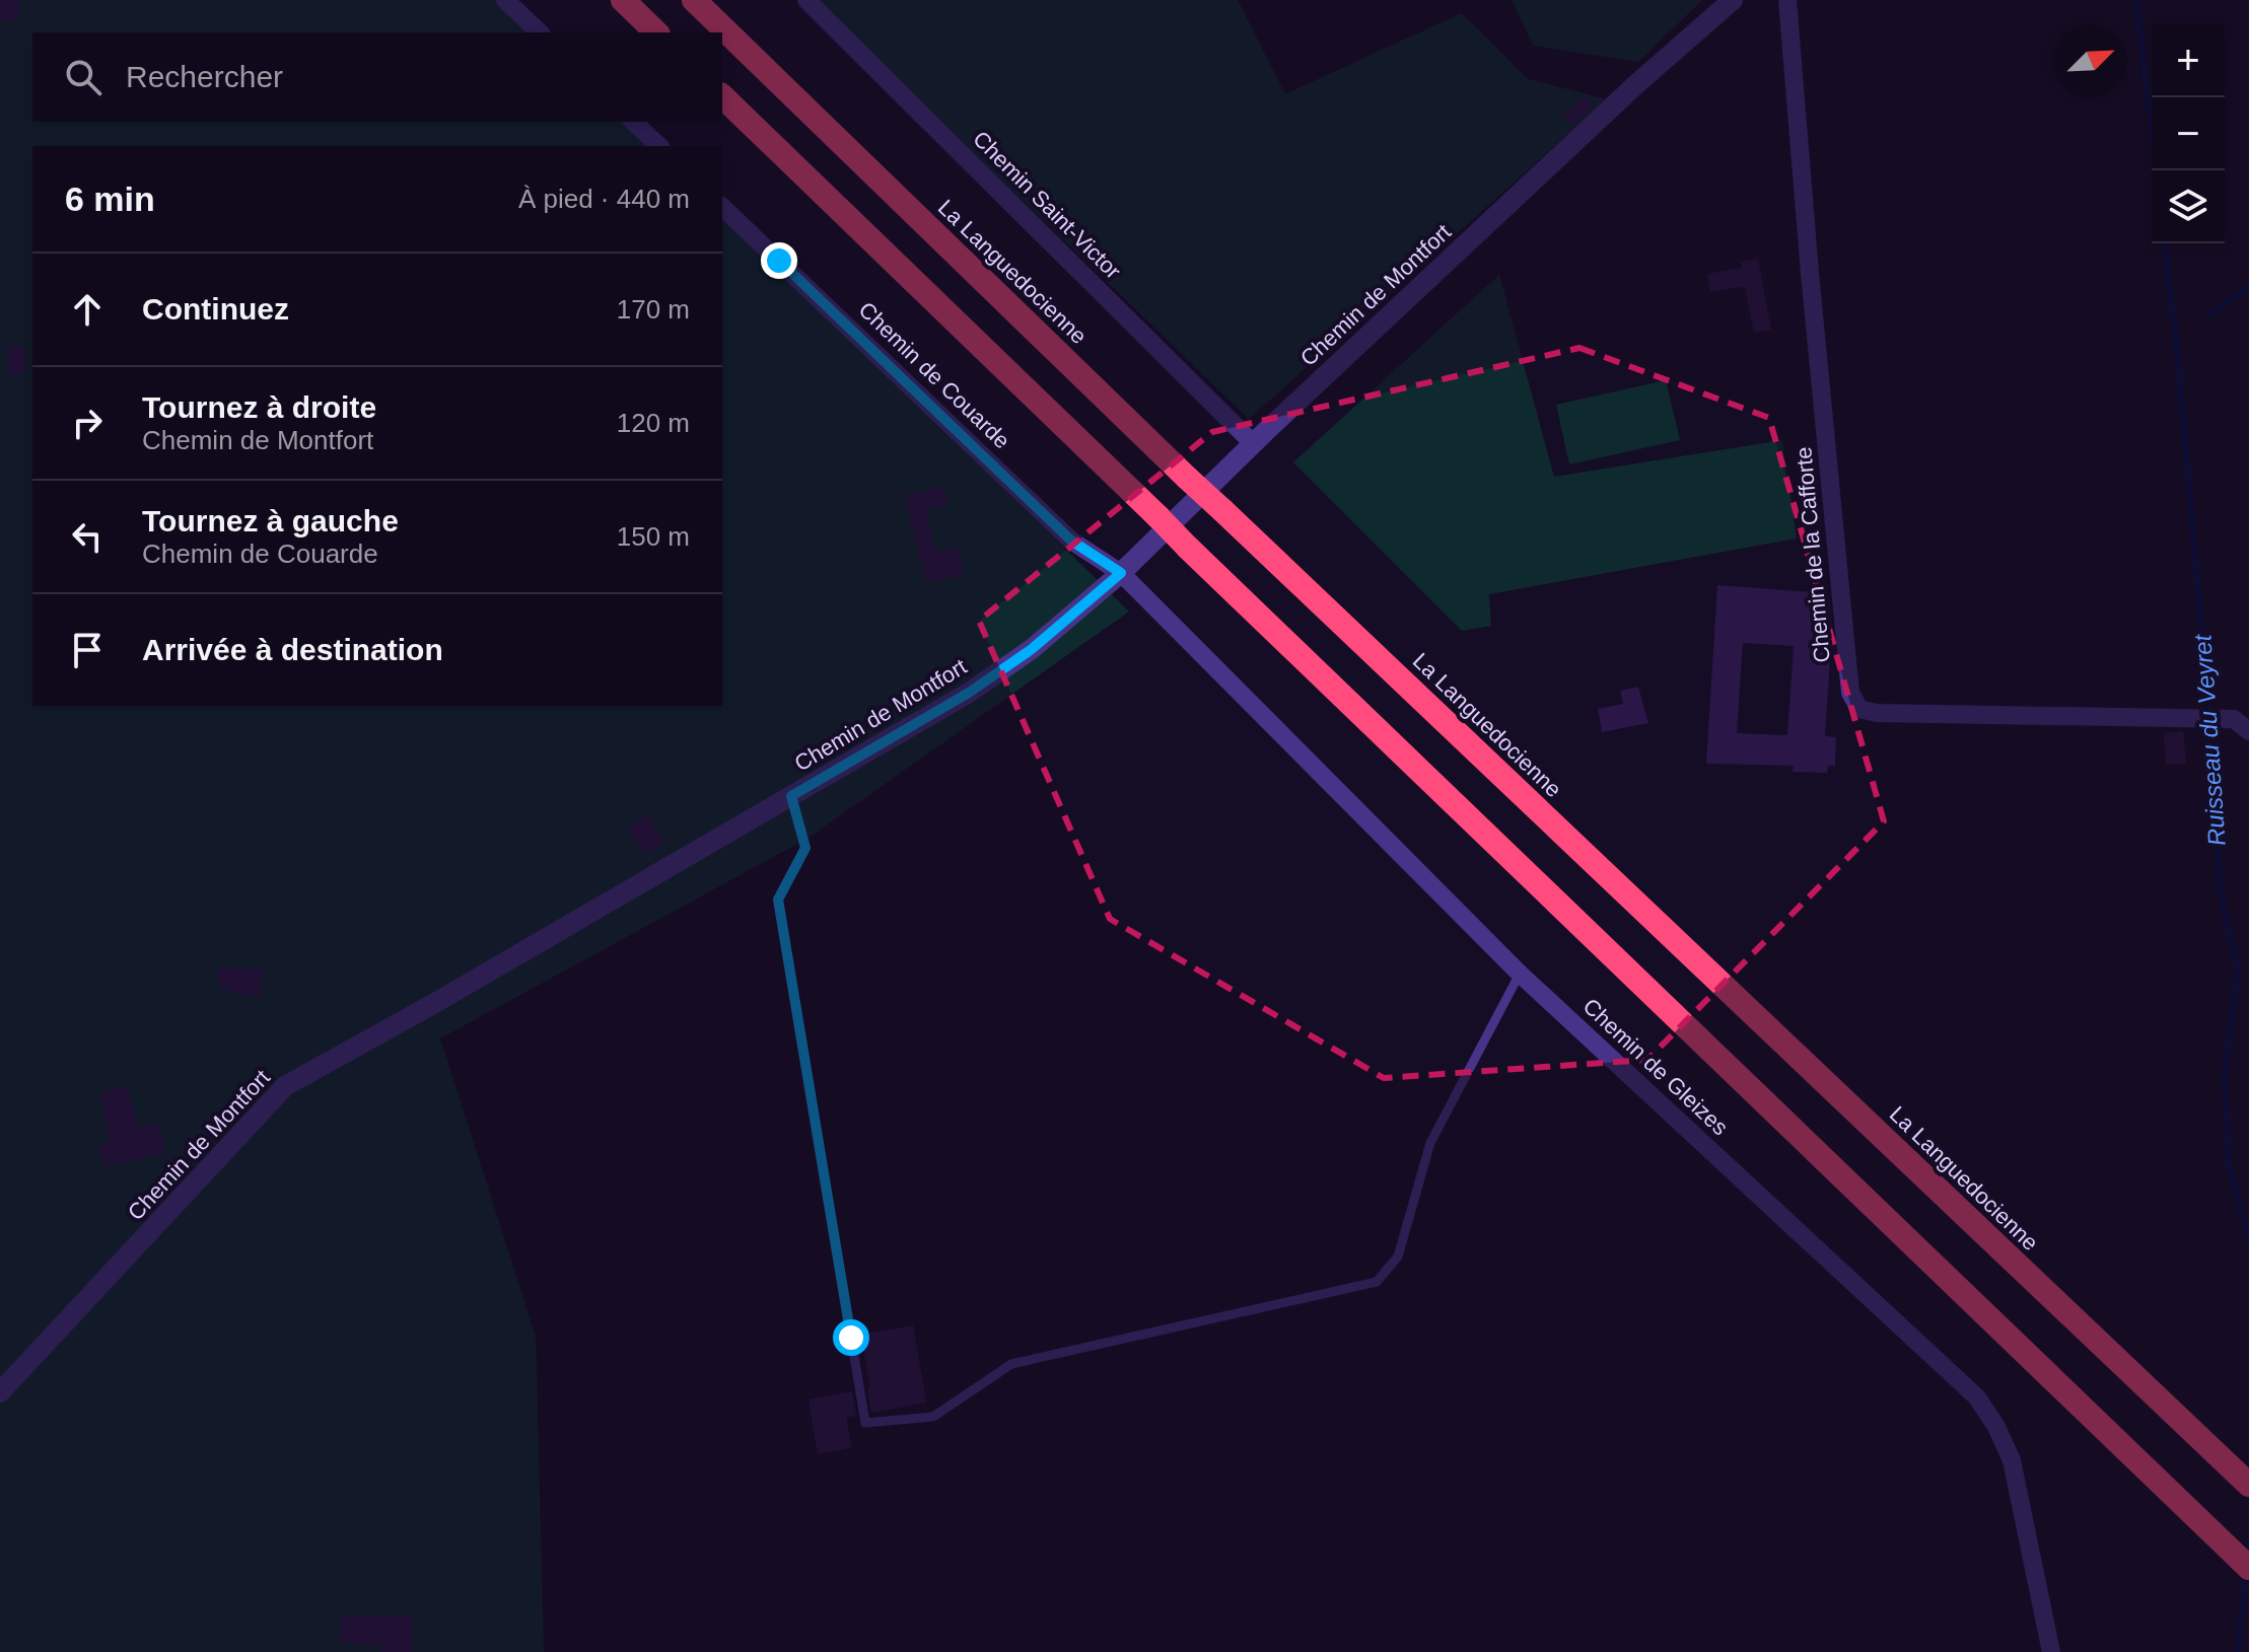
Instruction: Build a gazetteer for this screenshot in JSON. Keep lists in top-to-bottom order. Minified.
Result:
{"streets":{"highway":["La Languedocienne"],"street":["Chemin Saint-Victor","Chemin de Montfort","Chemin de Couarde","Chemin de la Cafforte","Chemin de Gleizes"]},"crossings":[["Chemin Saint-Victor","Chemin de Montfort"],["Chemin de Montfort","Chemin de Couarde"],["Chemin de Montfort","Chemin de Gleizes"],["Chemin de Couarde","Chemin de Gleizes"]],"water":["Ruisseau du Veyret"],"north":"top right","page":{"map_buttons":["+","−"],"search":"Rechercher","heading":["6 min","À pied · 440 m"],"list":[["Continuez","170 m"],["Tournez à droite","Chemin de Montfort","120 m"],["Tournez à gauche","Chemin de Couarde","150 m"],"Arrivée à destination"]}}
